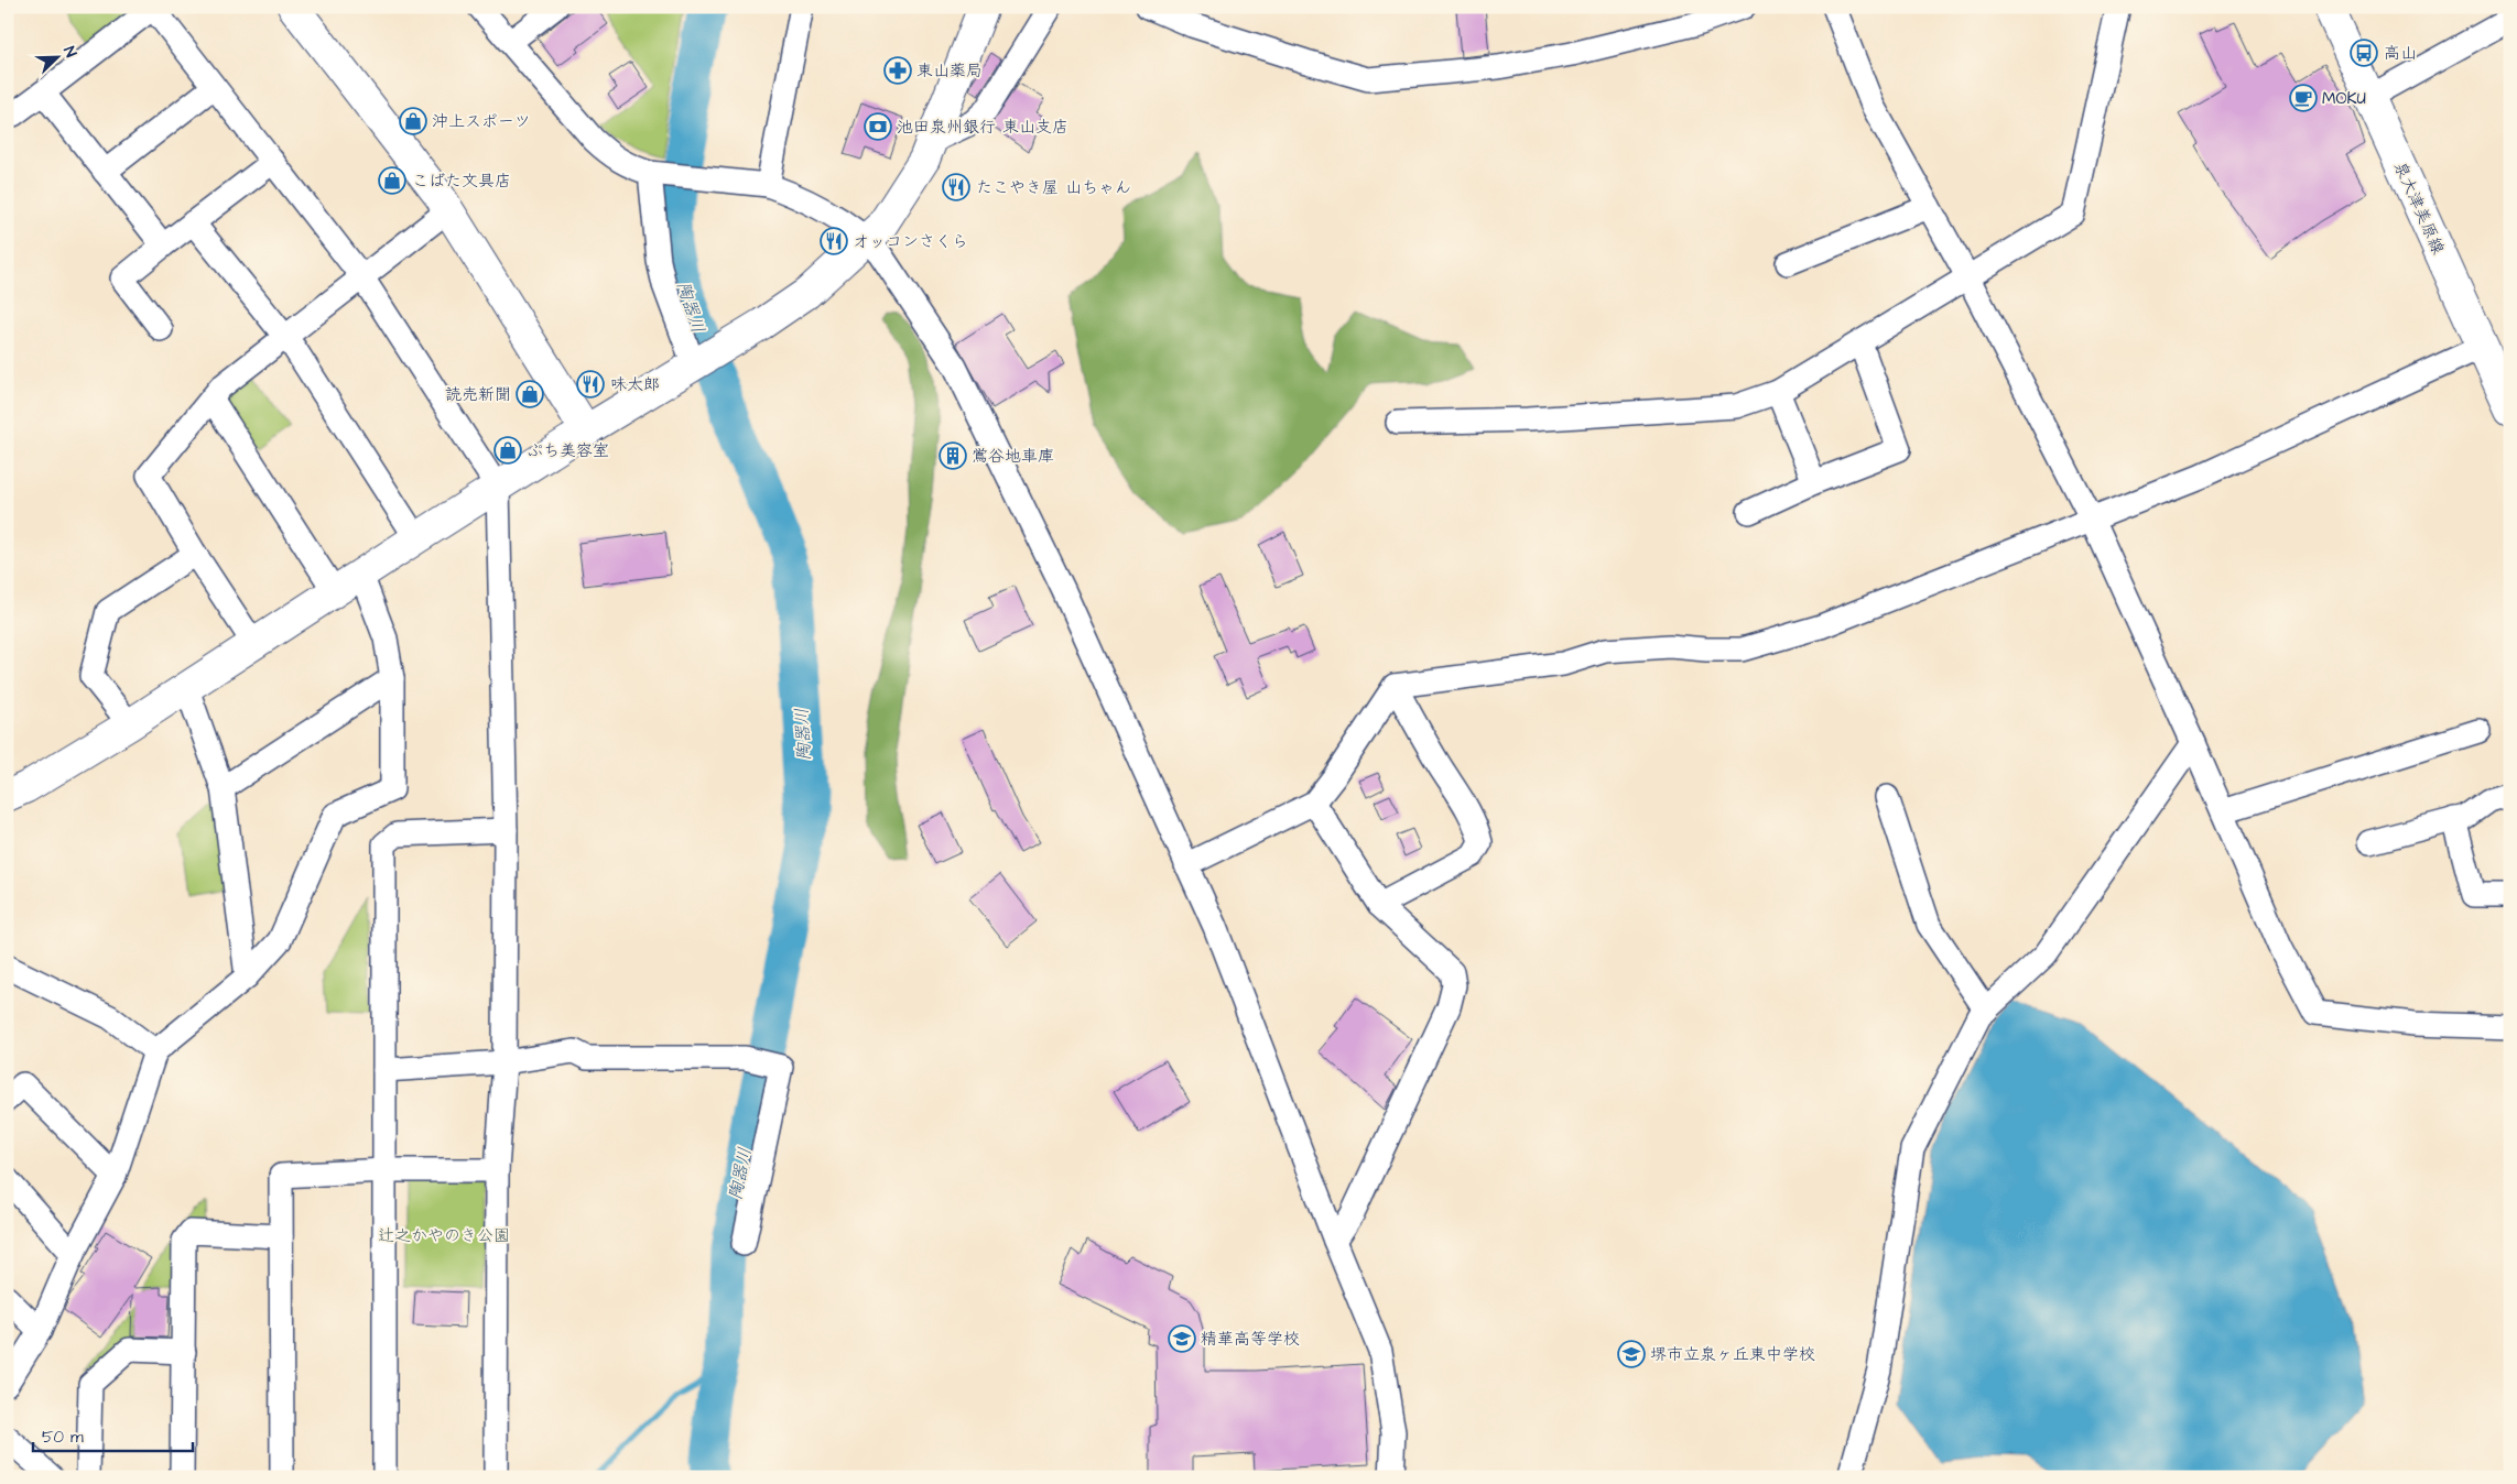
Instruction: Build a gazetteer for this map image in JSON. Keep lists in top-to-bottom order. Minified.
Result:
{"streets":{"street":["泉大津美原線"]},"water":["陶器川"],"parks":["辻之かやのき公園"],"places":{"bus stop":["高山"],"pharmacy":["東山薬局"],"cafe":["MOKU"],"shop":["沖上スポーツ","こばた文具店","読売新聞","ぷち美容室"],"bank":["池田泉州銀行 東山支店"],"restaurant":["たこやき屋 山ちゃん","オッコンさくら","味太郎"],"building":["鴬谷地車庫"],"school or university":["精華高等学校","堺市立泉ヶ丘東中学校"]},"scale_bar":"50 m","north":"top right"}
